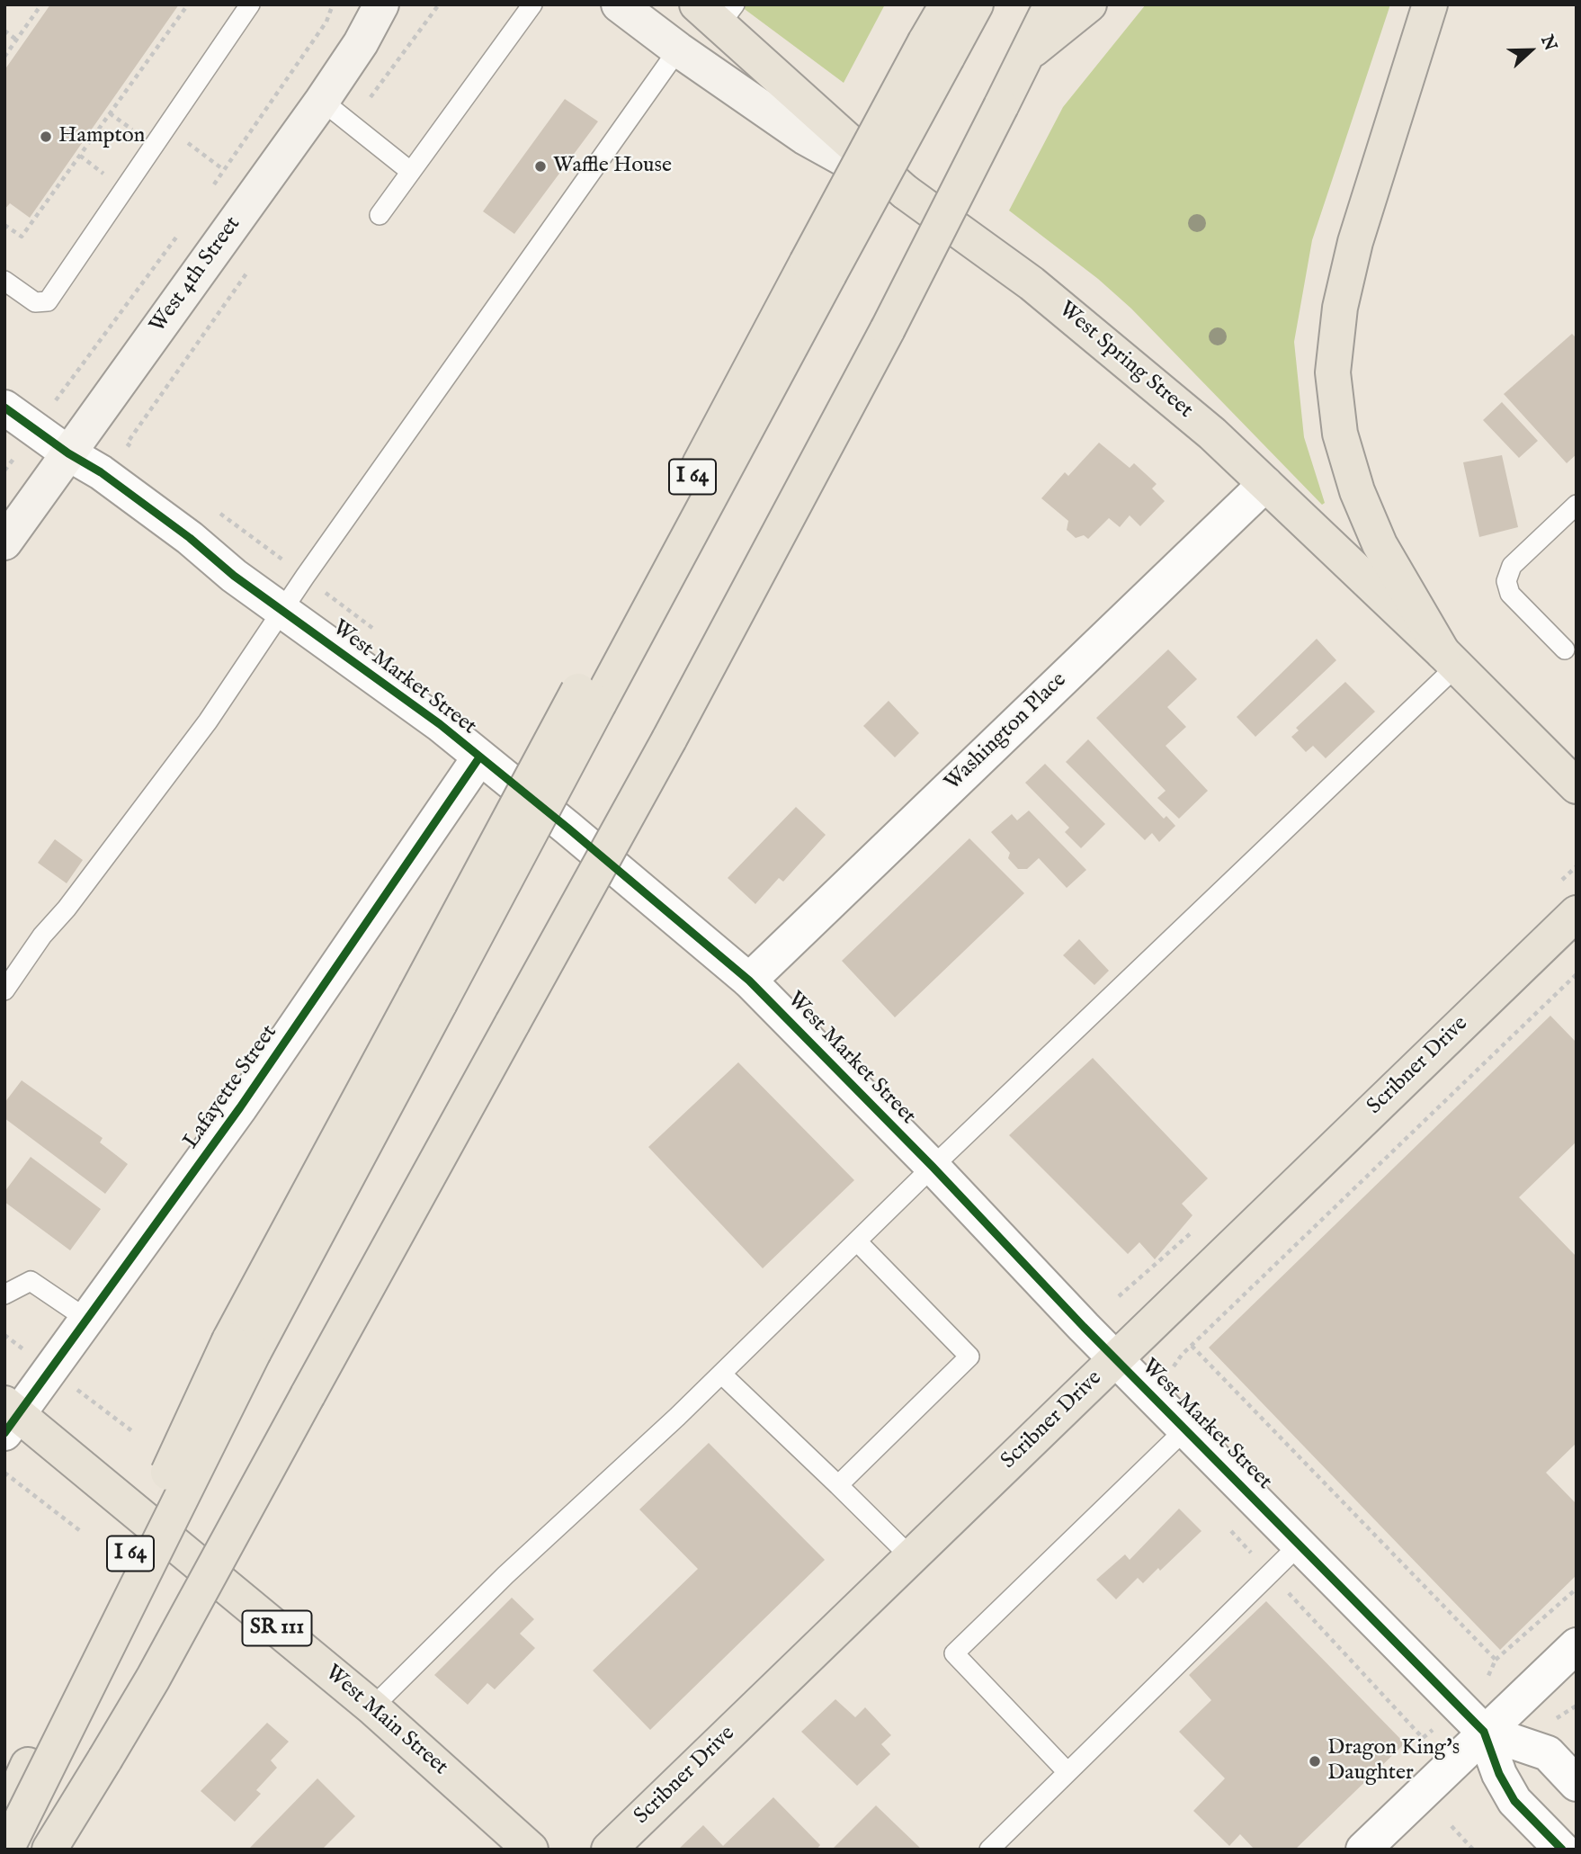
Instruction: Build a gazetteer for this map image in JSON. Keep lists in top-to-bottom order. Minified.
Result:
{"streets":{"main road":["West 4th Street","West Spring Street","I 64","Scribner Drive","SR 111","West Main Street"],"street":["West Market Street","Washington Place","Lafayette Street"]},"crossings":[["West 4th Street","West Market Street"],["West Spring Street","Washington Place"],["West Market Street","Washington Place"],["West Market Street","Scribner Drive"],["West Market Street","Lafayette Street"],["Lafayette Street","West Main Street"]],"places":["Hampton","Waffle House","Dragon King's Daughter"],"north":"right"}
